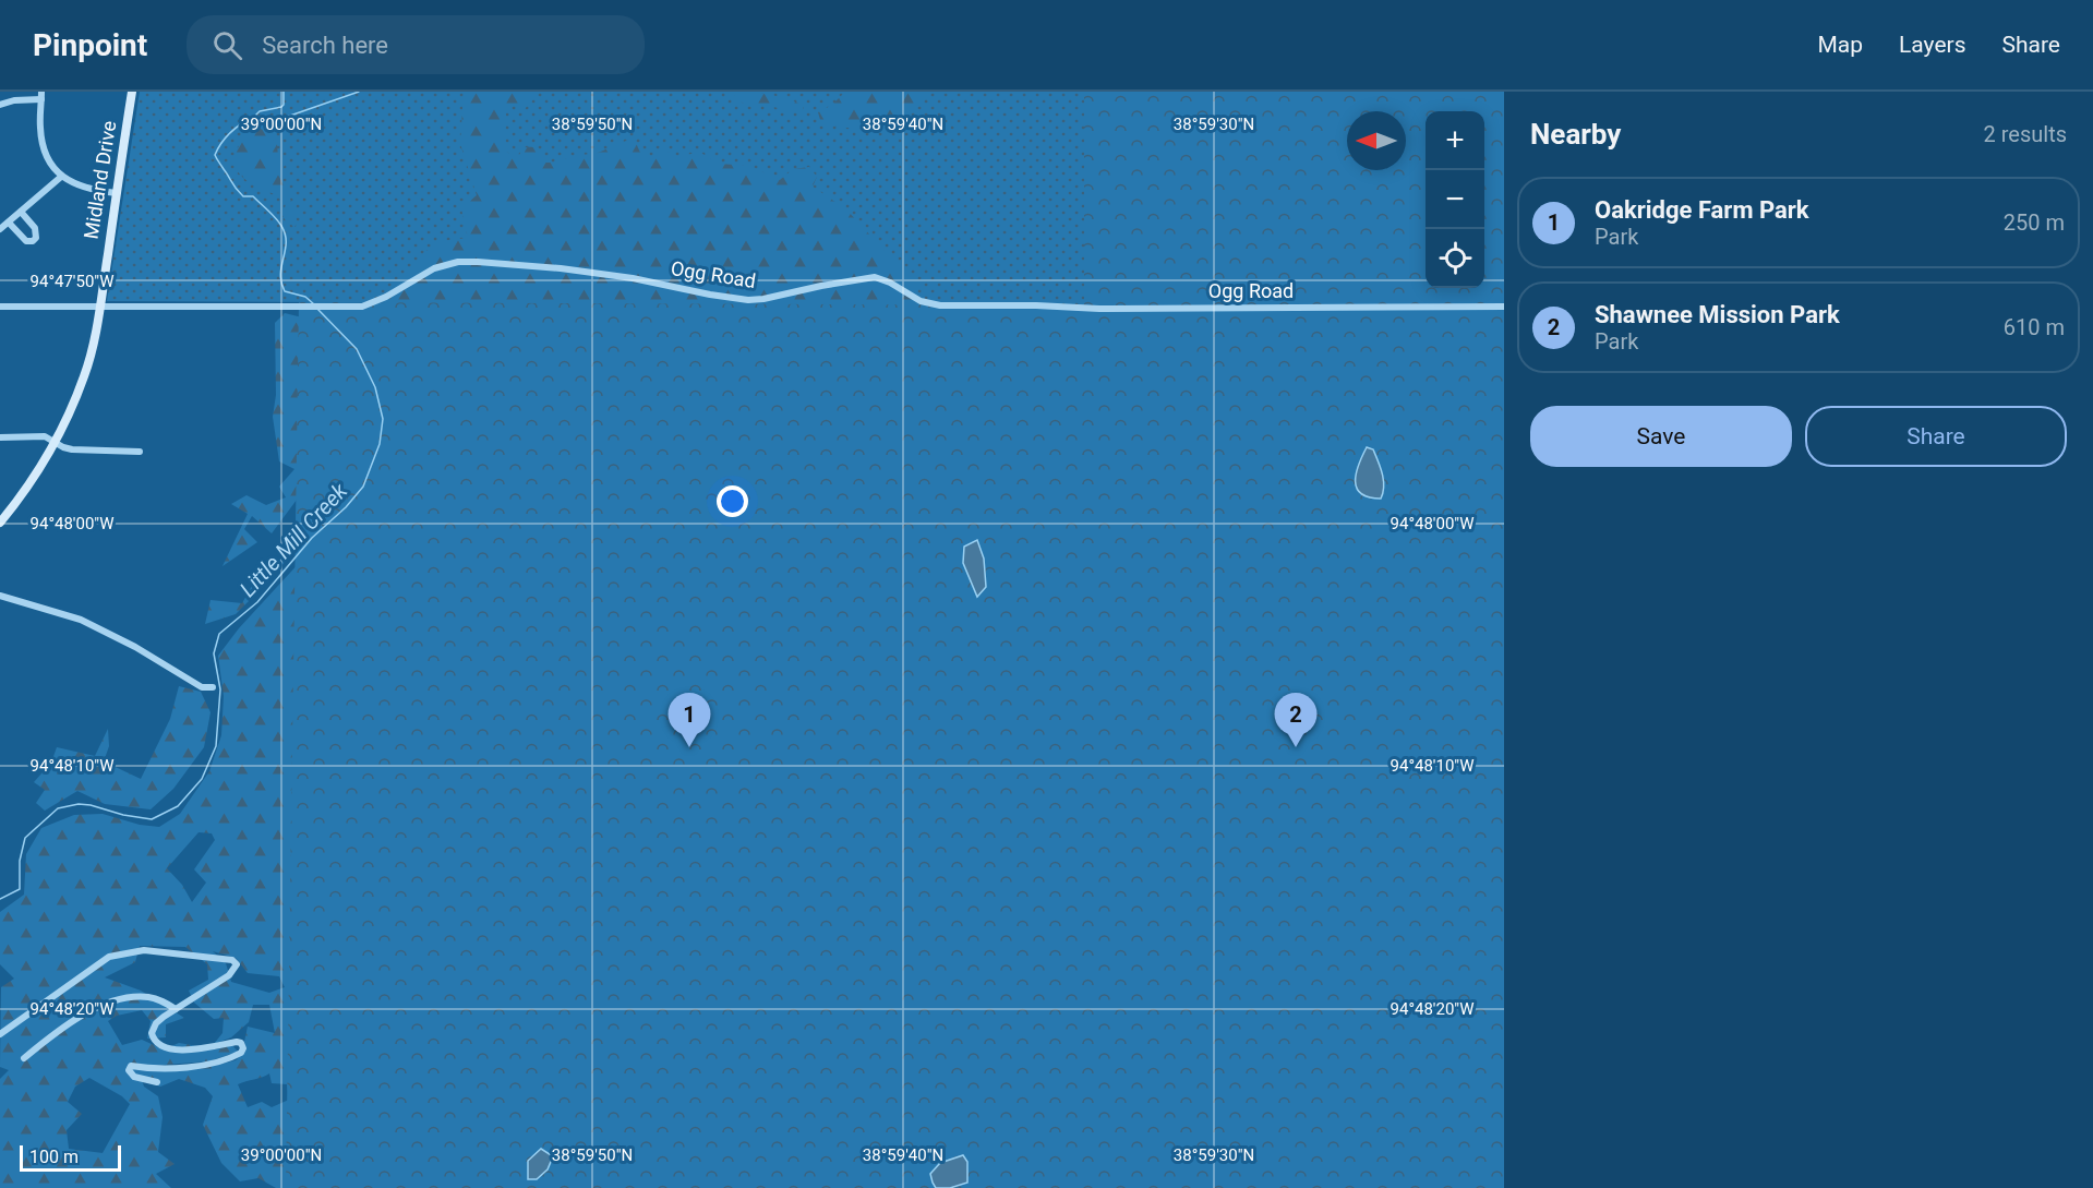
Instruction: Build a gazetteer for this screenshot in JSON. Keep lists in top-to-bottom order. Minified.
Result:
{"streets":{"main road":["Midland Drive"],"street":["Ogg Road"]},"crossings":[["Midland Drive","Ogg Road"]],"water":["Little Mill Creek"],"scale_bar":"100 m","north":"left","page":{"header":"Pinpoint","search":"Search here","nav":["Map","Layers","Share"],"heading":["Nearby","2 results"],"map_buttons":["+","−"],"list":[{"mark":"1","name":"Oakridge Farm Park","note":"Park","value":"250 m"},{"mark":"2","name":"Shawnee Mission Park","note":"Park","value":"610 m"}],"buttons":["Save","Share"],"pins":["1","2"],"scale":"100 m"},"coordinates":["39°00'00\"N","38°59'50\"N","38°59'40\"N","38°59'30\"N","94°47'50\"W","94°48'00\"W","94°48'10\"W","94°48'20\"W"]}
